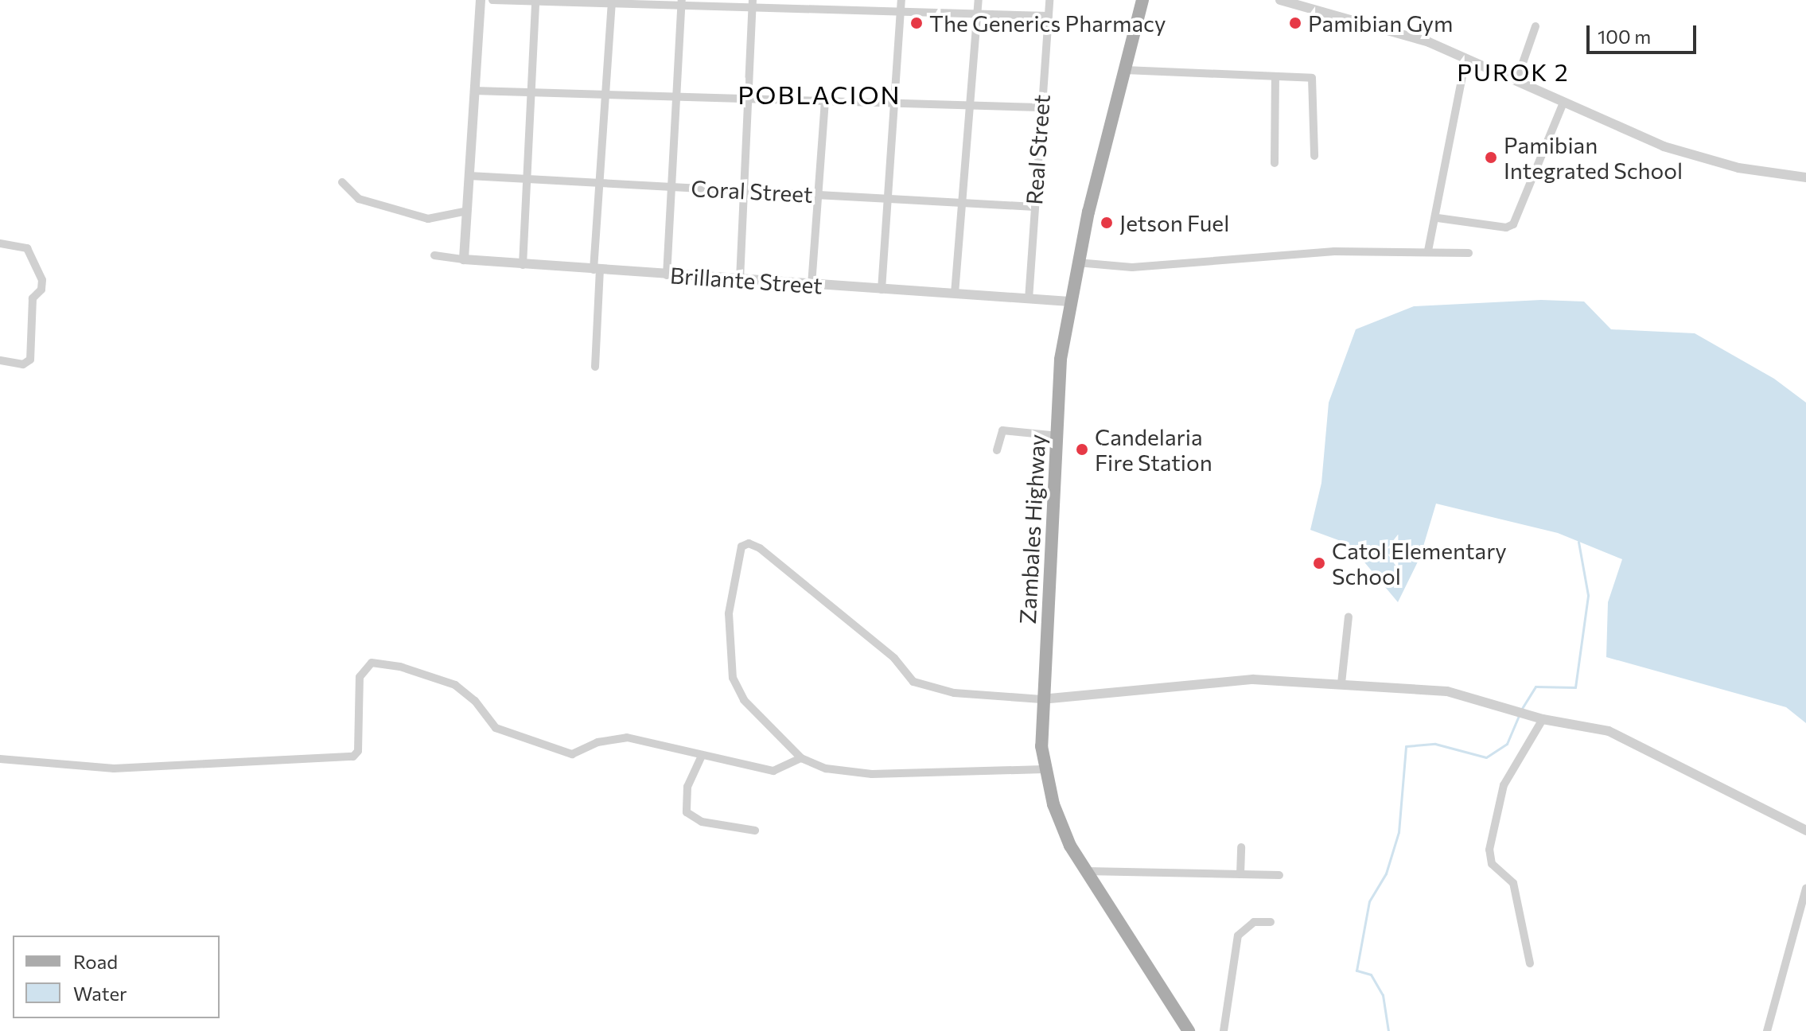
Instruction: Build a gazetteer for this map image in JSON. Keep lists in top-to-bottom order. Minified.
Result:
{"streets":{"main road":["Zambales Highway"],"street":["Real Street","Coral Street","Brillante Street"]},"crossings":[["Real Street","Coral Street"],["Real Street","Brillante Street"],["Brillante Street","Zambales Highway"]],"districts":["PUROK 2","POBLACION"],"places":["The Generics Pharmacy","Pamibian Gym","Pamibian Integrated School","Jetson Fuel","Candelaria Fire Station","Catol Elementary School"],"legend":["Road","Water"],"scale_bar":"100 m"}
